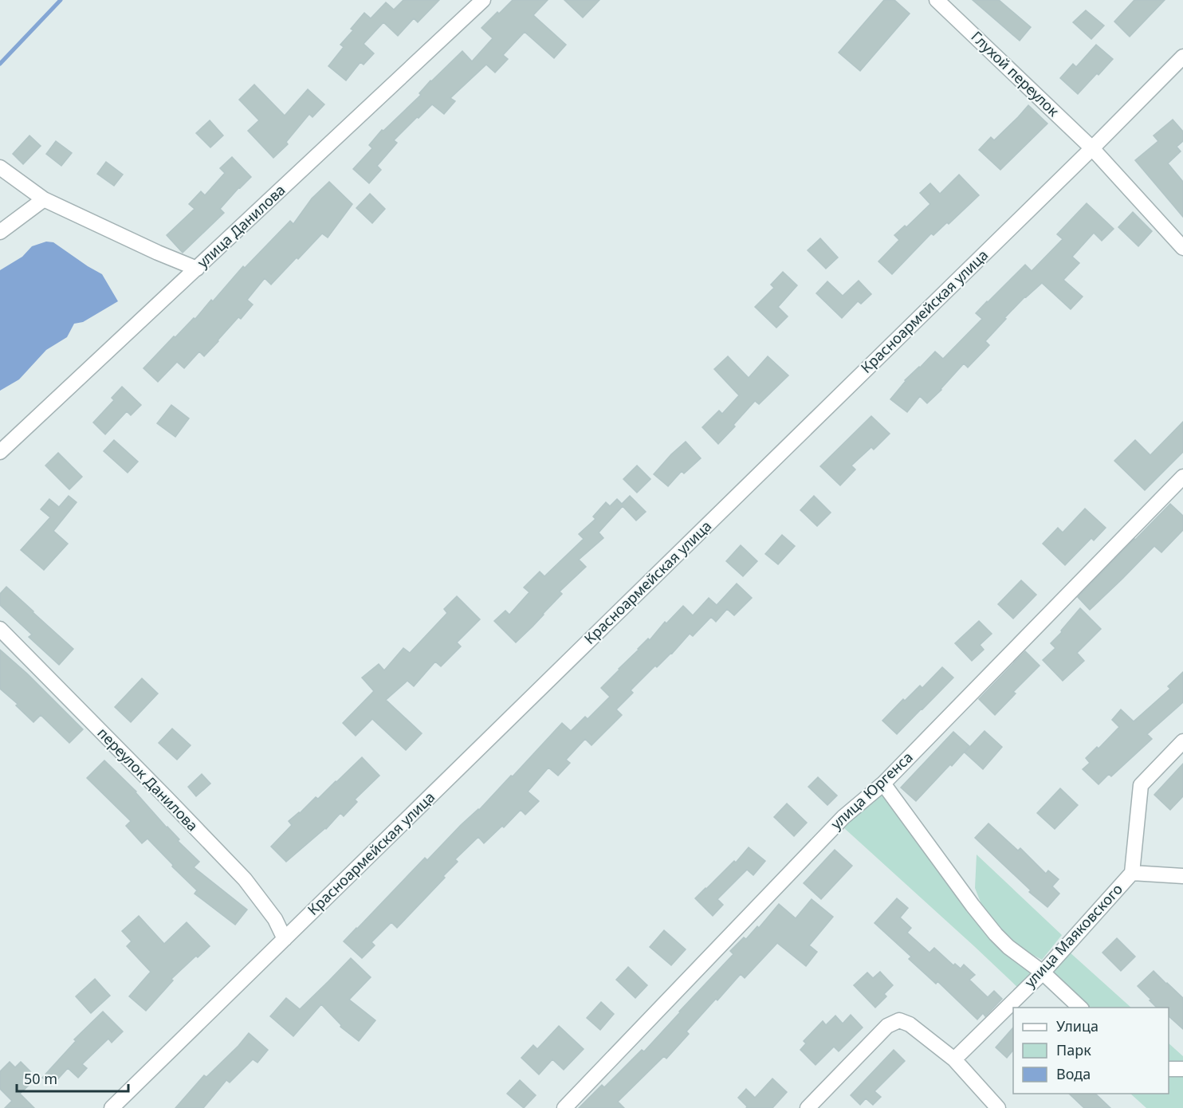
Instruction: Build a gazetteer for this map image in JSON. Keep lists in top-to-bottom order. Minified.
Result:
{"streets":{"street":["Глухой переулок","улица Данилова","Красноармейская улица","переулок Данилова","улица Юргенса","улица Маяковского"]},"crossings":[["Глухой переулок","Красноармейская улица"],["Красноармейская улица","переулок Данилова"]],"legend":["Улица","Парк","Вода"],"scale_bar":"50 m"}
